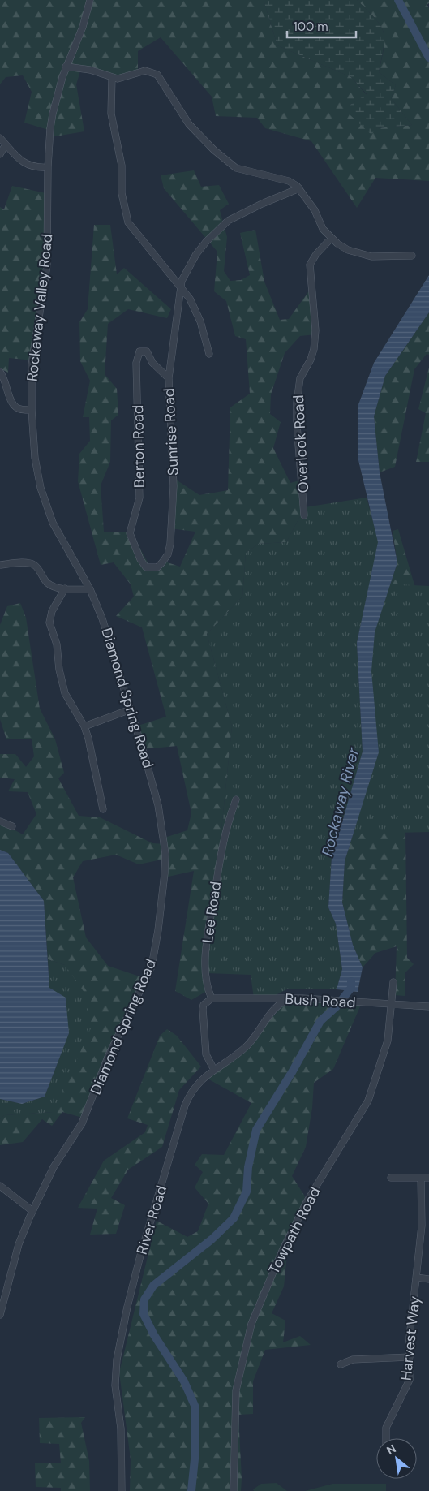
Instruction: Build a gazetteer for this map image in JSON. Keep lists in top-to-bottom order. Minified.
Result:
{"streets":{"street":["Rockaway Valley Road","Sunrise Road","Overlook Road","Berton Road","Diamond Spring Road","Lee Road","Bush Road","River Road","Towpath Road","Harvest Way"]},"crossings":[["Rockaway Valley Road","Diamond Spring Road"],["Sunrise Road","Berton Road"],["Lee Road","Bush Road"],["Bush Road","River Road"],["Bush Road","Towpath Road"]],"water":["Rockaway River"],"scale_bar":"100 m","north":"top left"}
